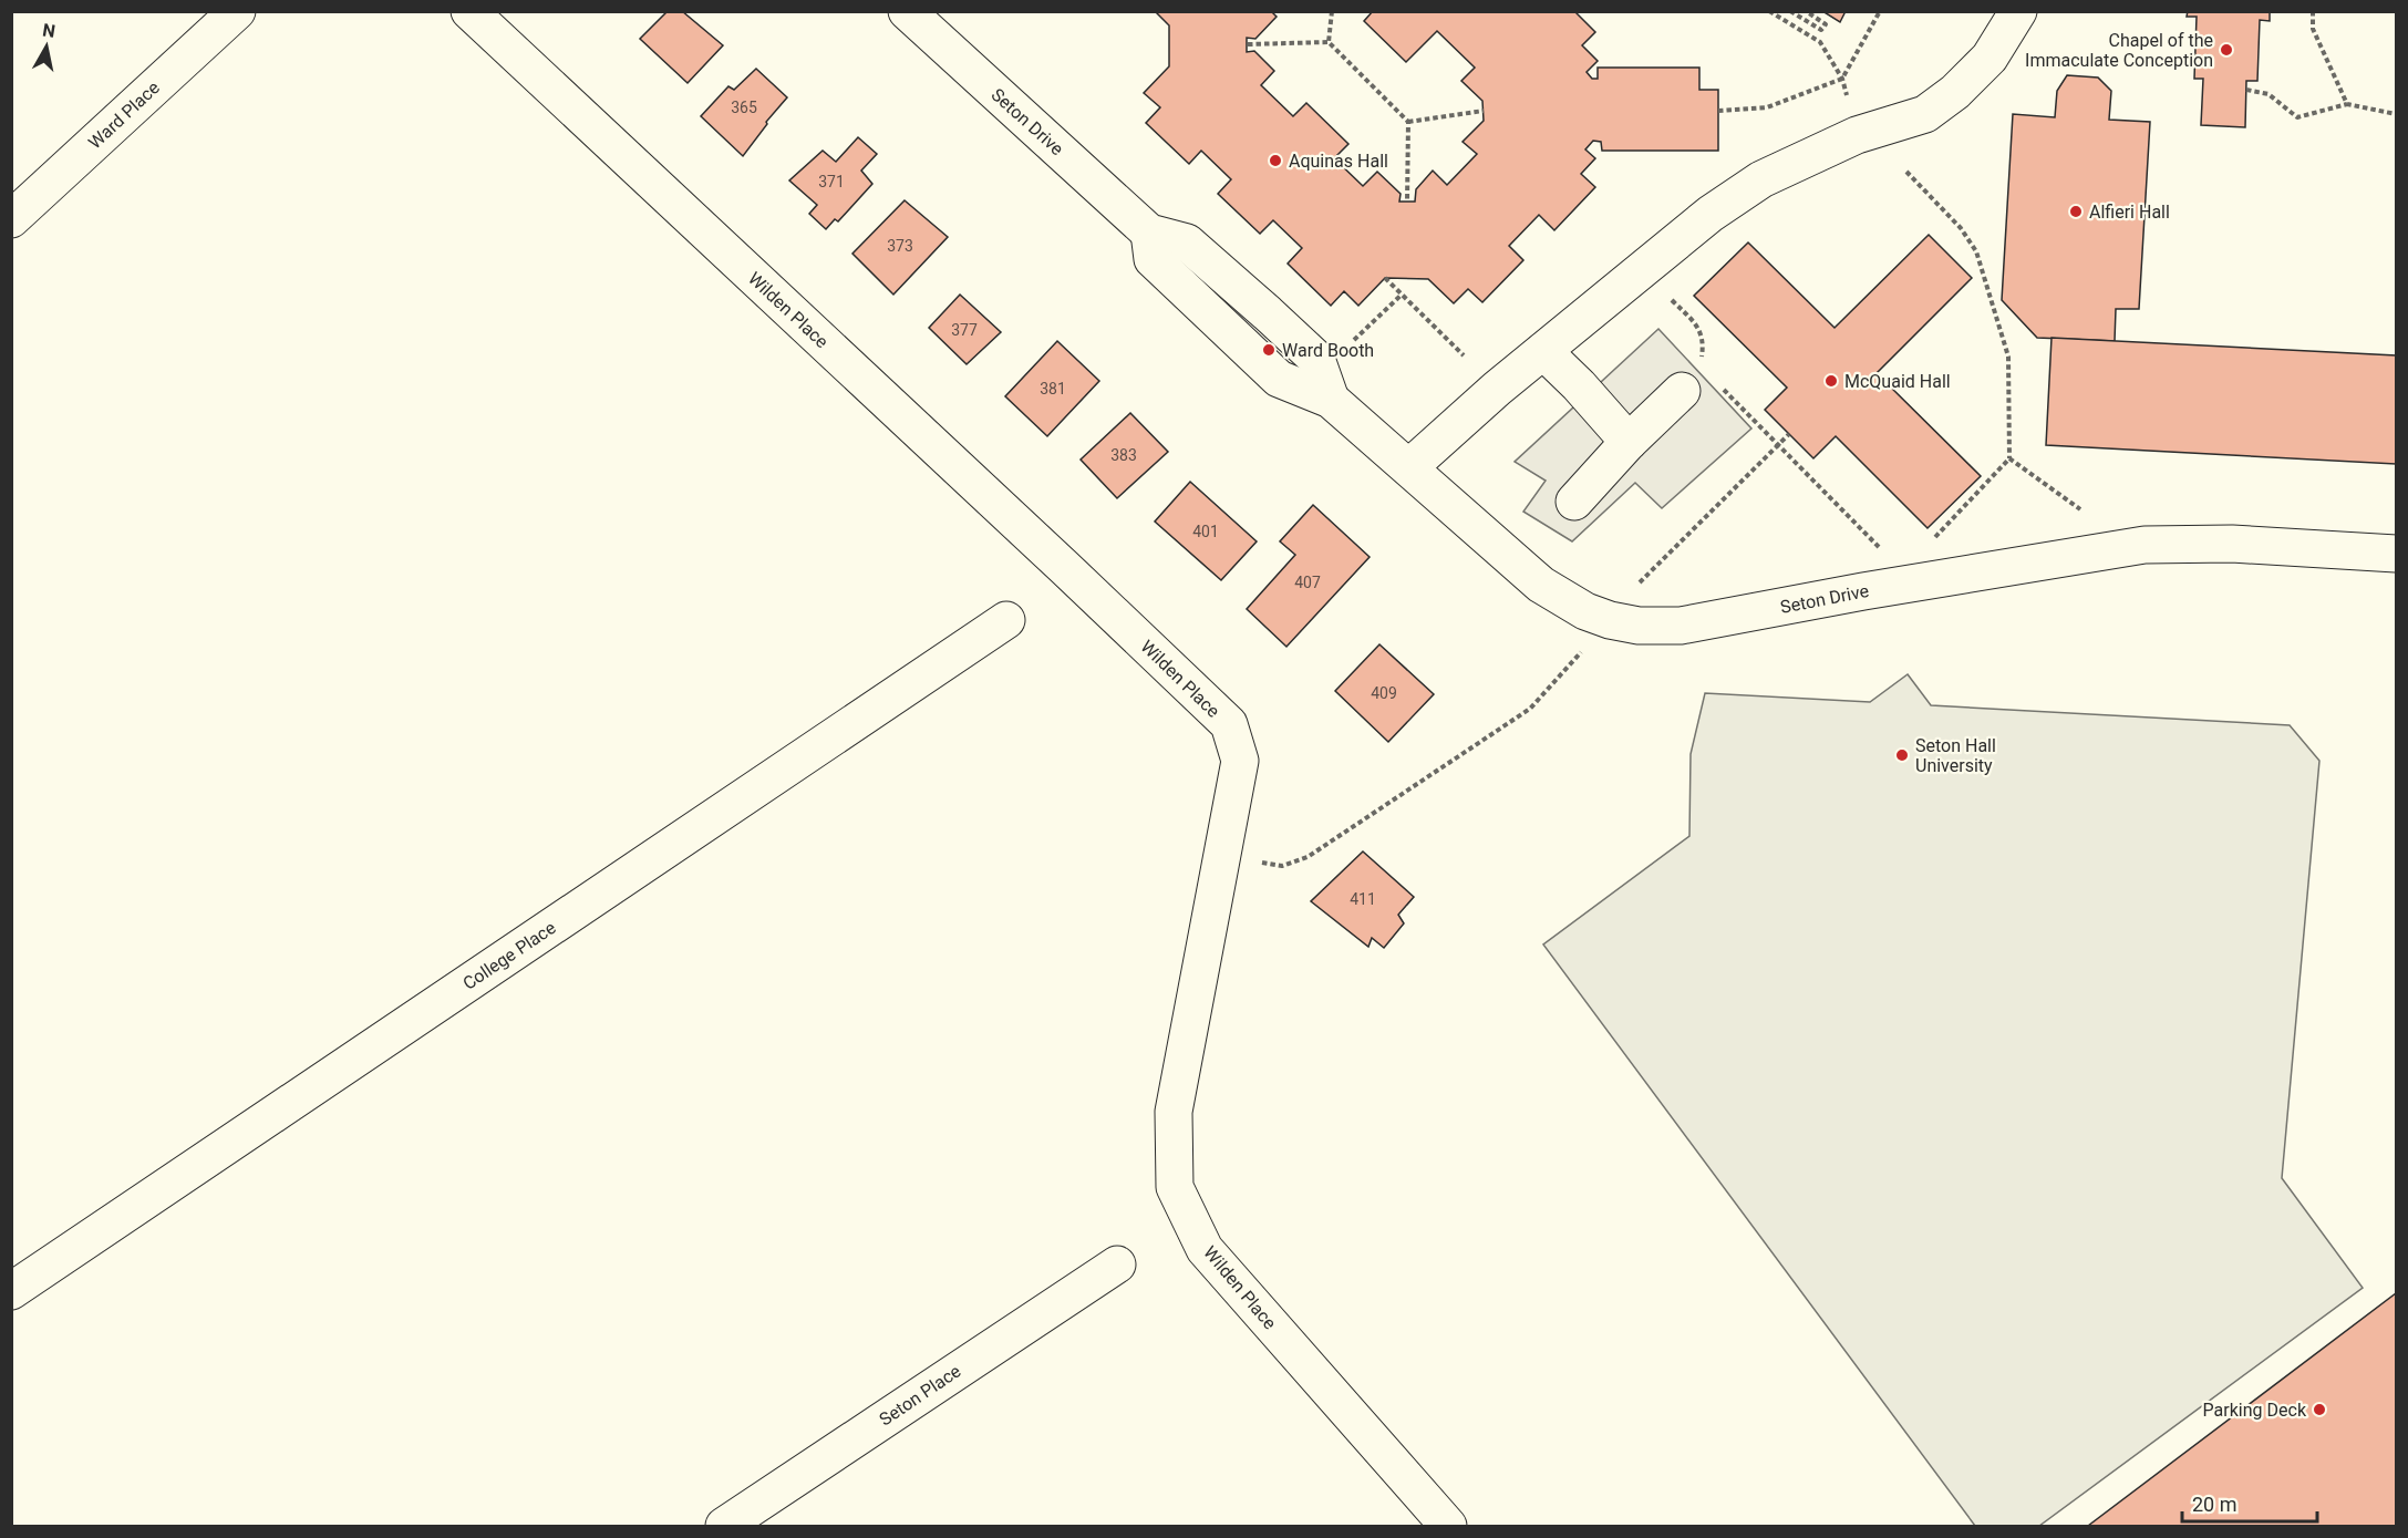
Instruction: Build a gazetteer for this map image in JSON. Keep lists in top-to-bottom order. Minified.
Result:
{"streets":{"street":["Ward Place","Seton Drive","Wilden Place","College Place","Seton Place"]},"places":["Chapel of the Immaculate Conception","Aquinas Hall","Alfieri Hall","Ward Booth","McQuaid Hall","Seton Hall University","Parking Deck"],"house_numbers":["365","371","373","377","381","383","401","407","409","411"],"scale_bar":"20 m","north":"top"}
